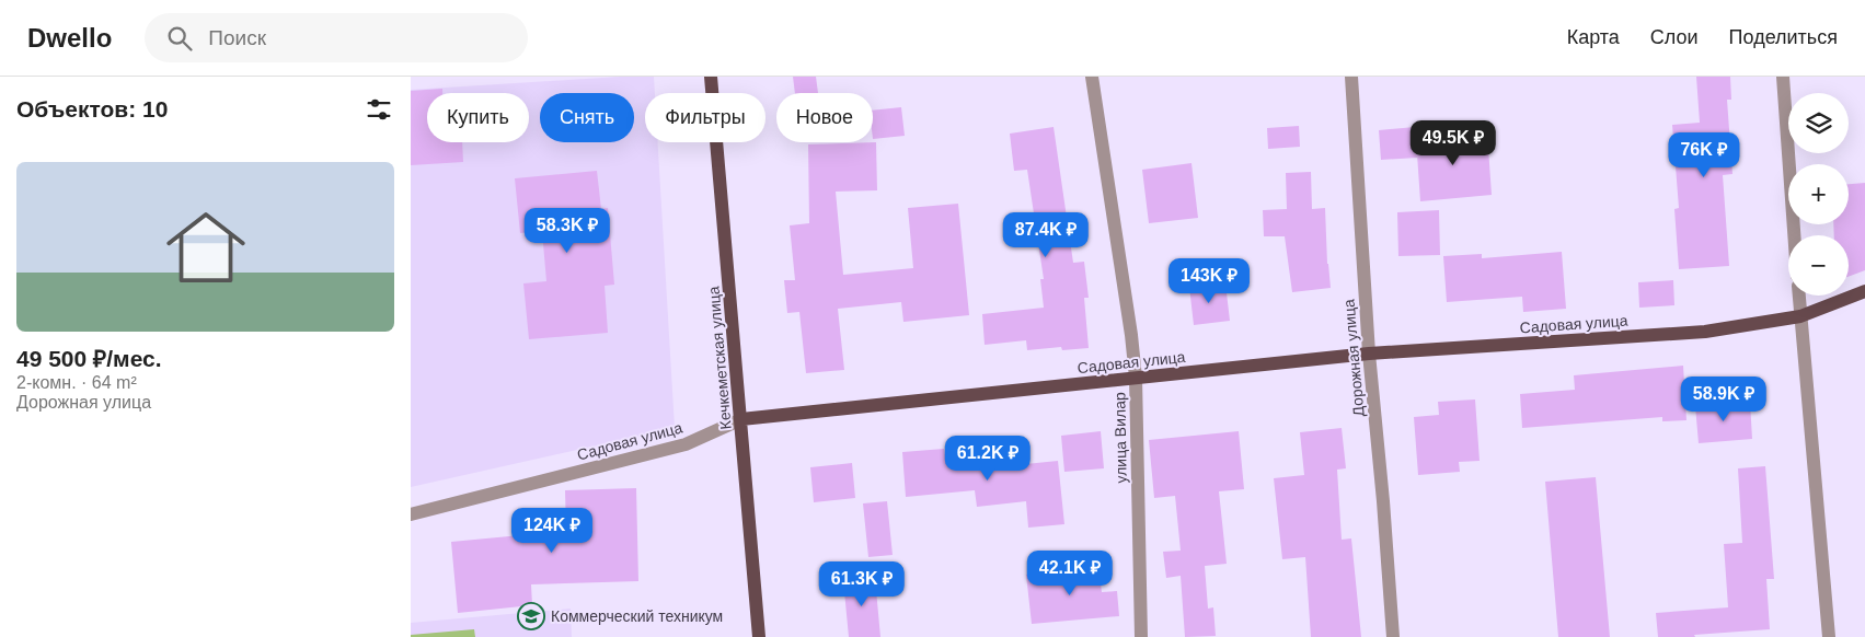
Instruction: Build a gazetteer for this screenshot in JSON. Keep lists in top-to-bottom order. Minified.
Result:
{"streets":{"main road":["Садовая улица","Кечкеметская улица"],"street":["Дорожная улица","улица Вилар"]},"crossings":[["Садовая улица","Кечкеметская улица"],["Садовая улица","Дорожная улица"],["Садовая улица","улица Вилар"]],"places":{"school or university":["Коммерческий техникум"]},"page":{"header":"Dwello","search":"Поиск","nav":["Карта","Слои","Поделиться"],"heading":"Объектов: 10","map_buttons":["+","−"],"chip":["Купить","Снять","Фильтры","Новое"],"price":["49.5K ₽","76K ₽","58.3K ₽","87.4K ₽","143K ₽","58.9K ₽","61.2K ₽","124K ₽","42.1K ₽","61.3K ₽"],"list":[{"name":"49 500 ₽/мес.","note":"2-комн. · 64 m² · Дорожная улица"}]}}
